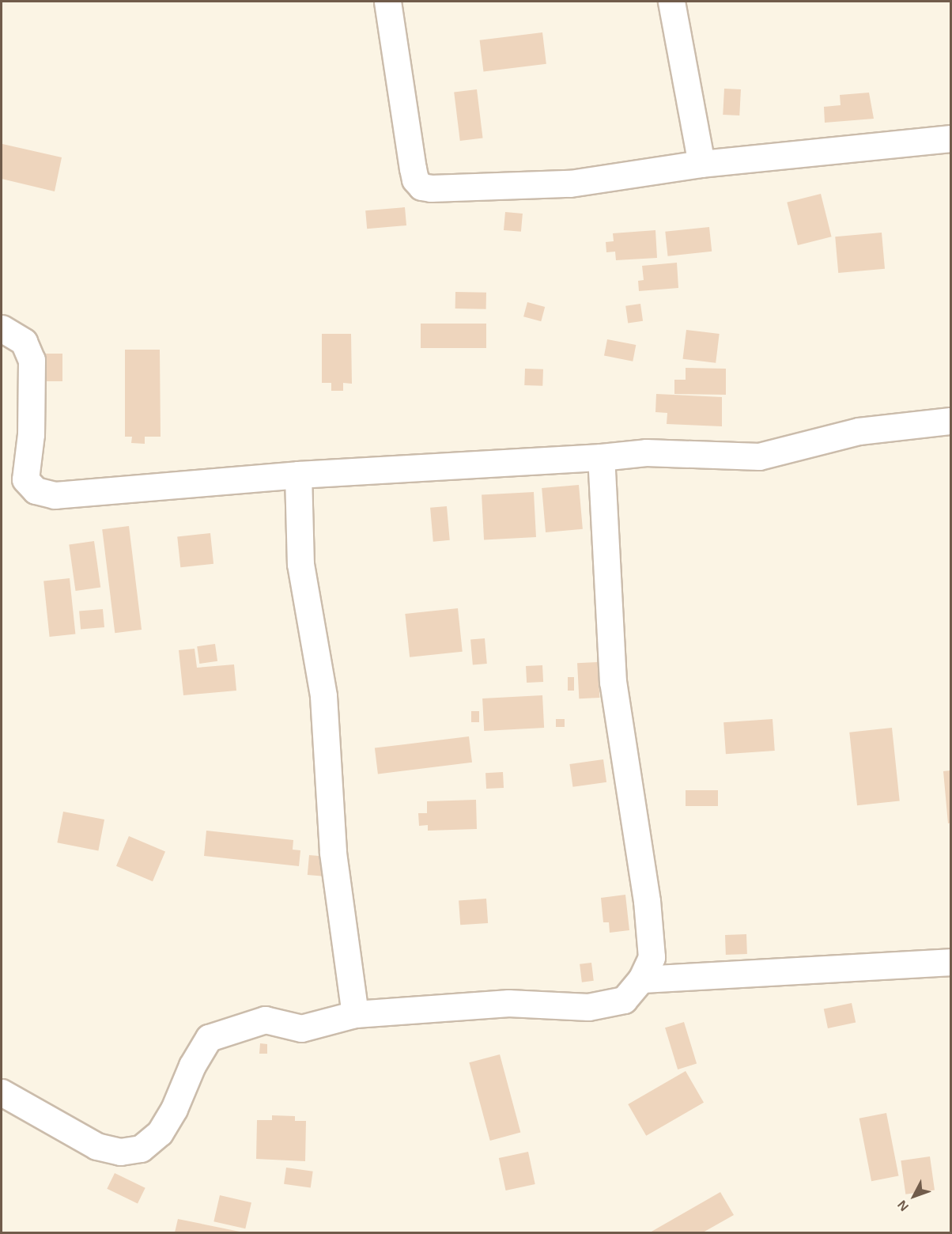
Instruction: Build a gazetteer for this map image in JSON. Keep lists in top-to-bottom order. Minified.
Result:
{"north":"bottom left"}
